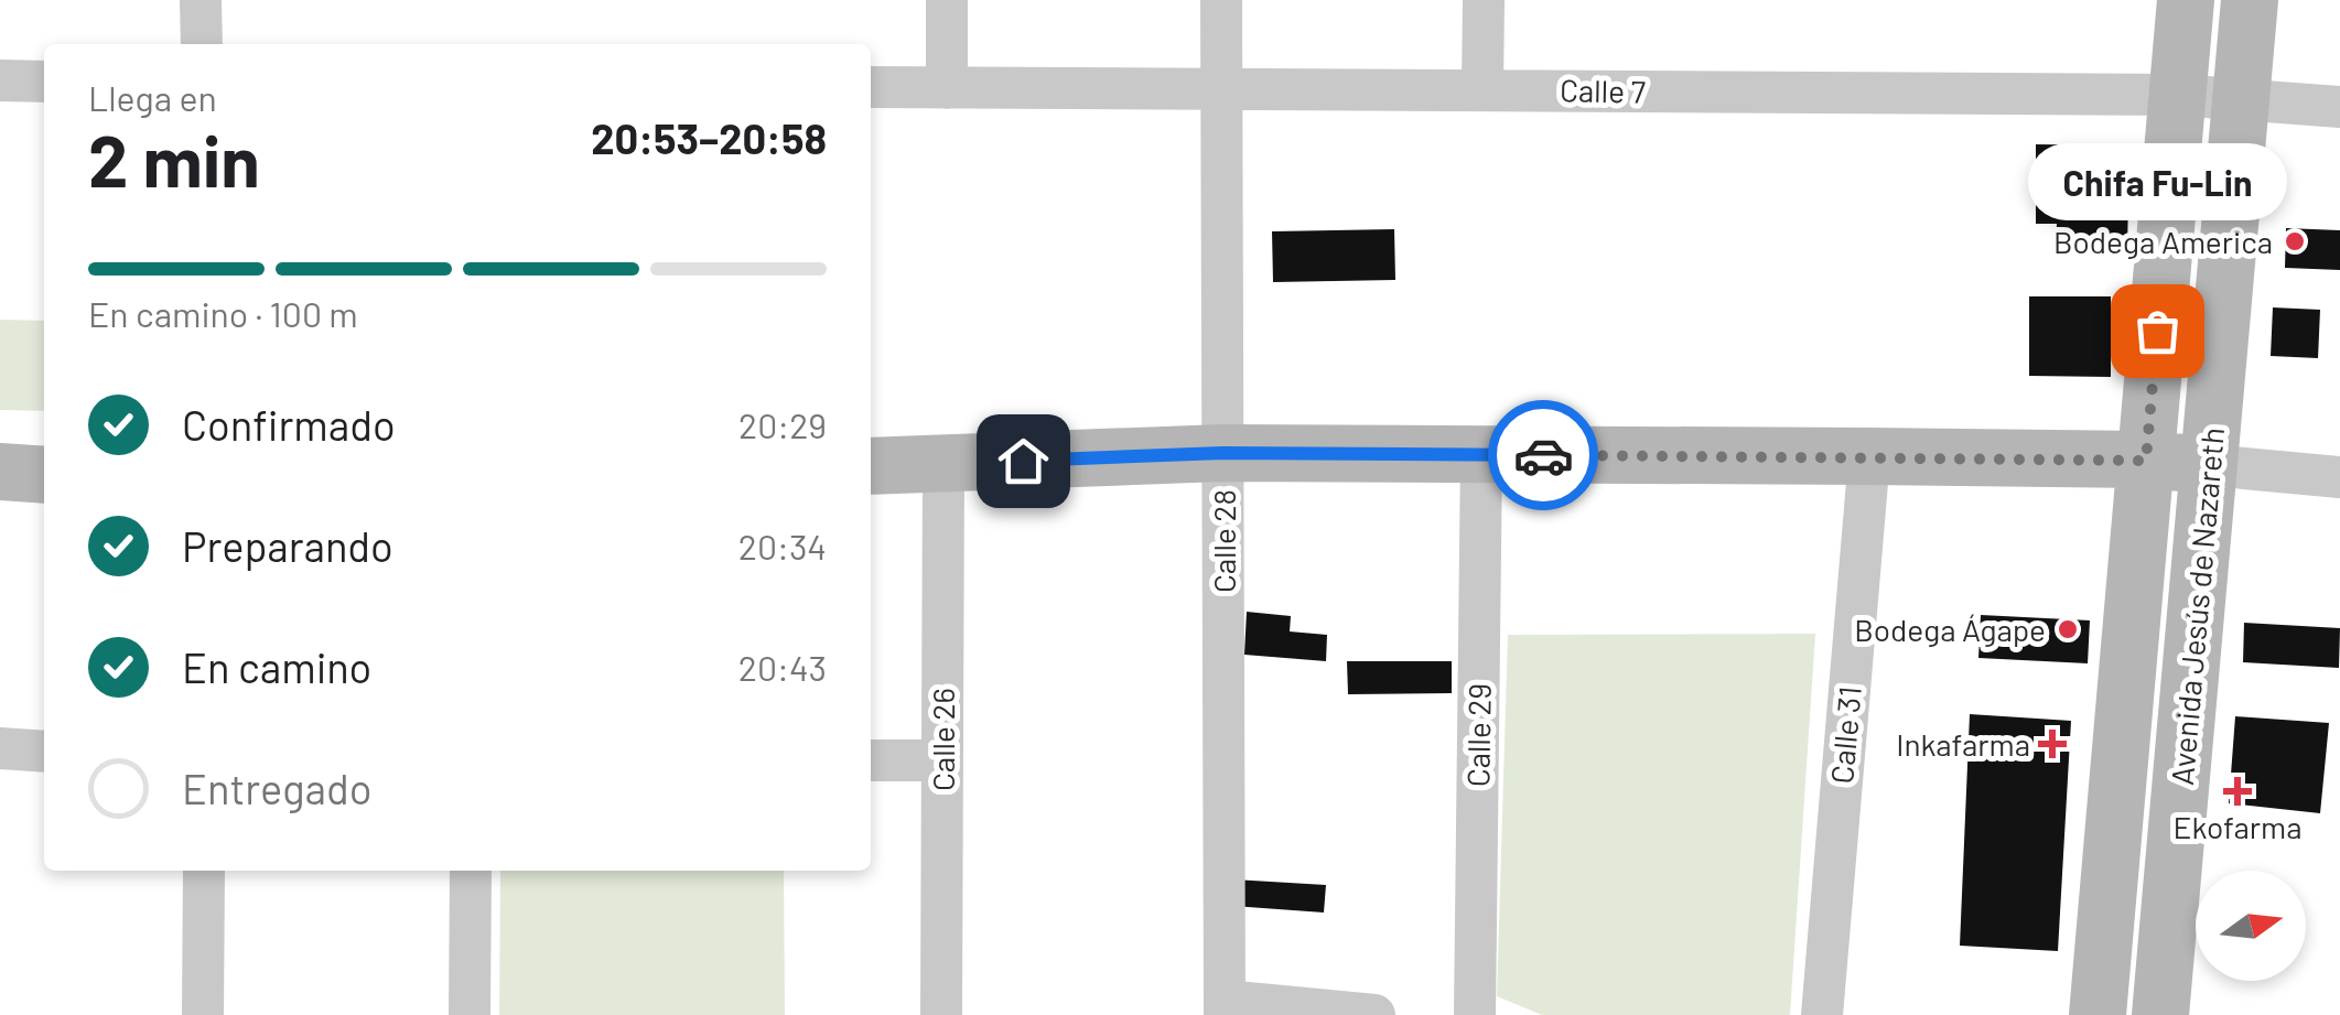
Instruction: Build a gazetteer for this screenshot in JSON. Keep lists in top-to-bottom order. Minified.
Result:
{"streets":{"main road":["Avenida Jesús de Nazareth"],"street":["Calle 7","Calle 28","Calle 29","Calle 31","Calle 26"]},"crossings":[["Calle 7","Calle 28"],["Calle 7","Avenida Jesús de Nazareth"]],"places":{"other":["Bodega America","Chifa Fu-Lin","Bodega Ágape"],"health":["Inkafarma","Ekofarma"]},"north":"right","page":{"heading":["2 min","Llega en","20:53–20:58"],"bubble":"Chifa Fu-Lin","bar":"En camino · 100 m","list":[["Confirmado","20:29"],["Preparando","20:34"],["En camino","20:43"],"Entregado"]}}
